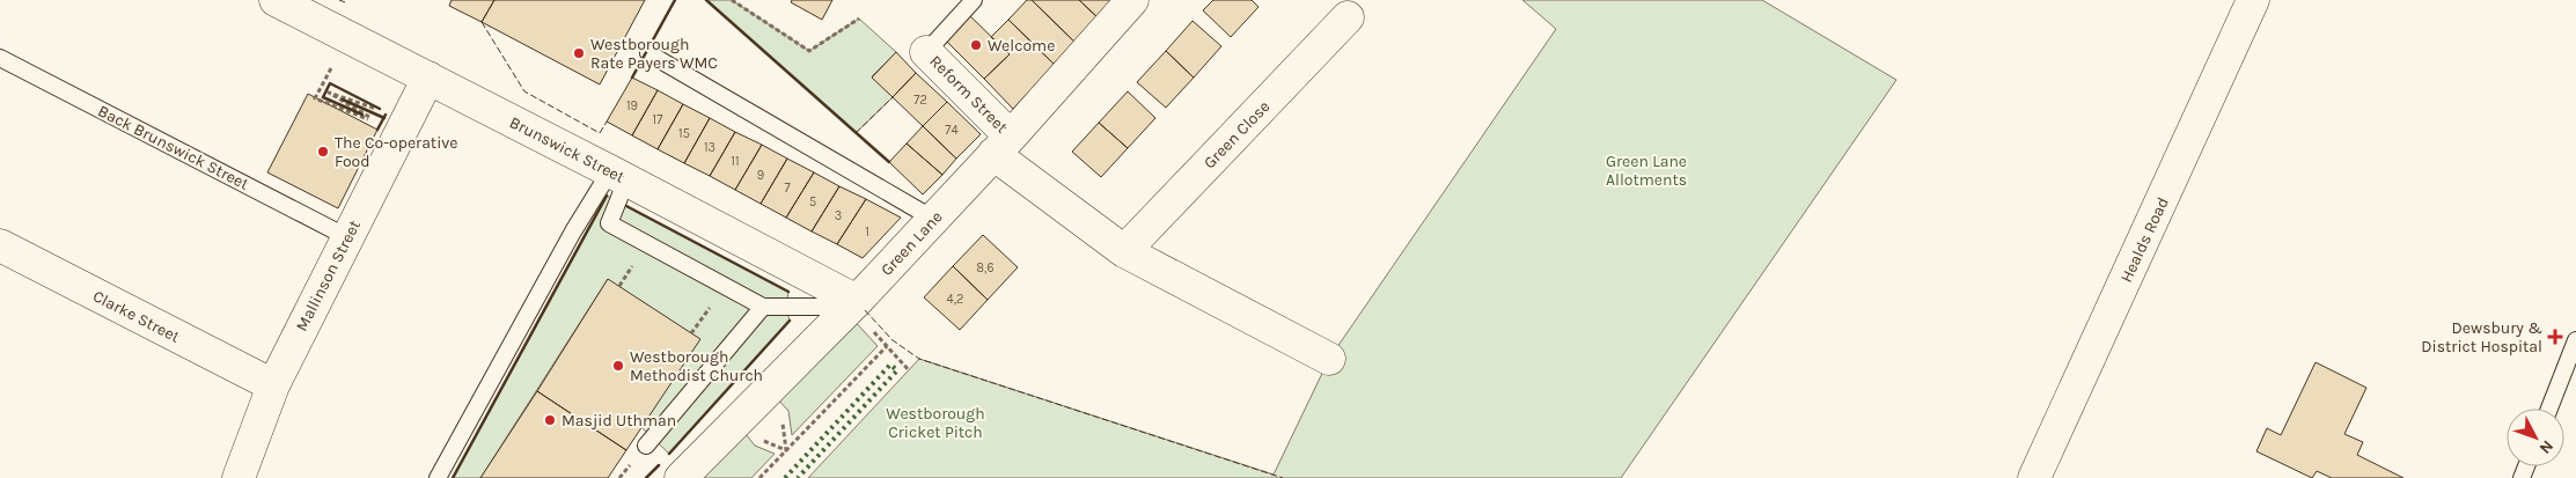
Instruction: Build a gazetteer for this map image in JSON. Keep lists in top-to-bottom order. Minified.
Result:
{"streets":{"street":["Reform Street","Green Close","Brunswick Street","Healds Road","Green Lane","Mallinson Street","Clarke Street"],"lane":["Back Brunswick Street"]},"crossings":[["Reform Street","Green Lane"],["Back Brunswick Street","Mallinson Street"],["Brunswick Street","Green Lane"],["Brunswick Street","Mallinson Street"],["Mallinson Street","Clarke Street"]],"parks":["Green Lane Allotments","Westborough Cricket Pitch"],"places":{"other":["Welcome","Westborough Rate Payers WMC","The Co-operative Food","Westborough Methodist Church","Masjid Uthman"],"health":["Dewsbury & District Hospital"]},"house_numbers":["72","19","17","74","15","13","11","9","7","5","3","1","8,6","4,2"],"north":"bottom right"}
